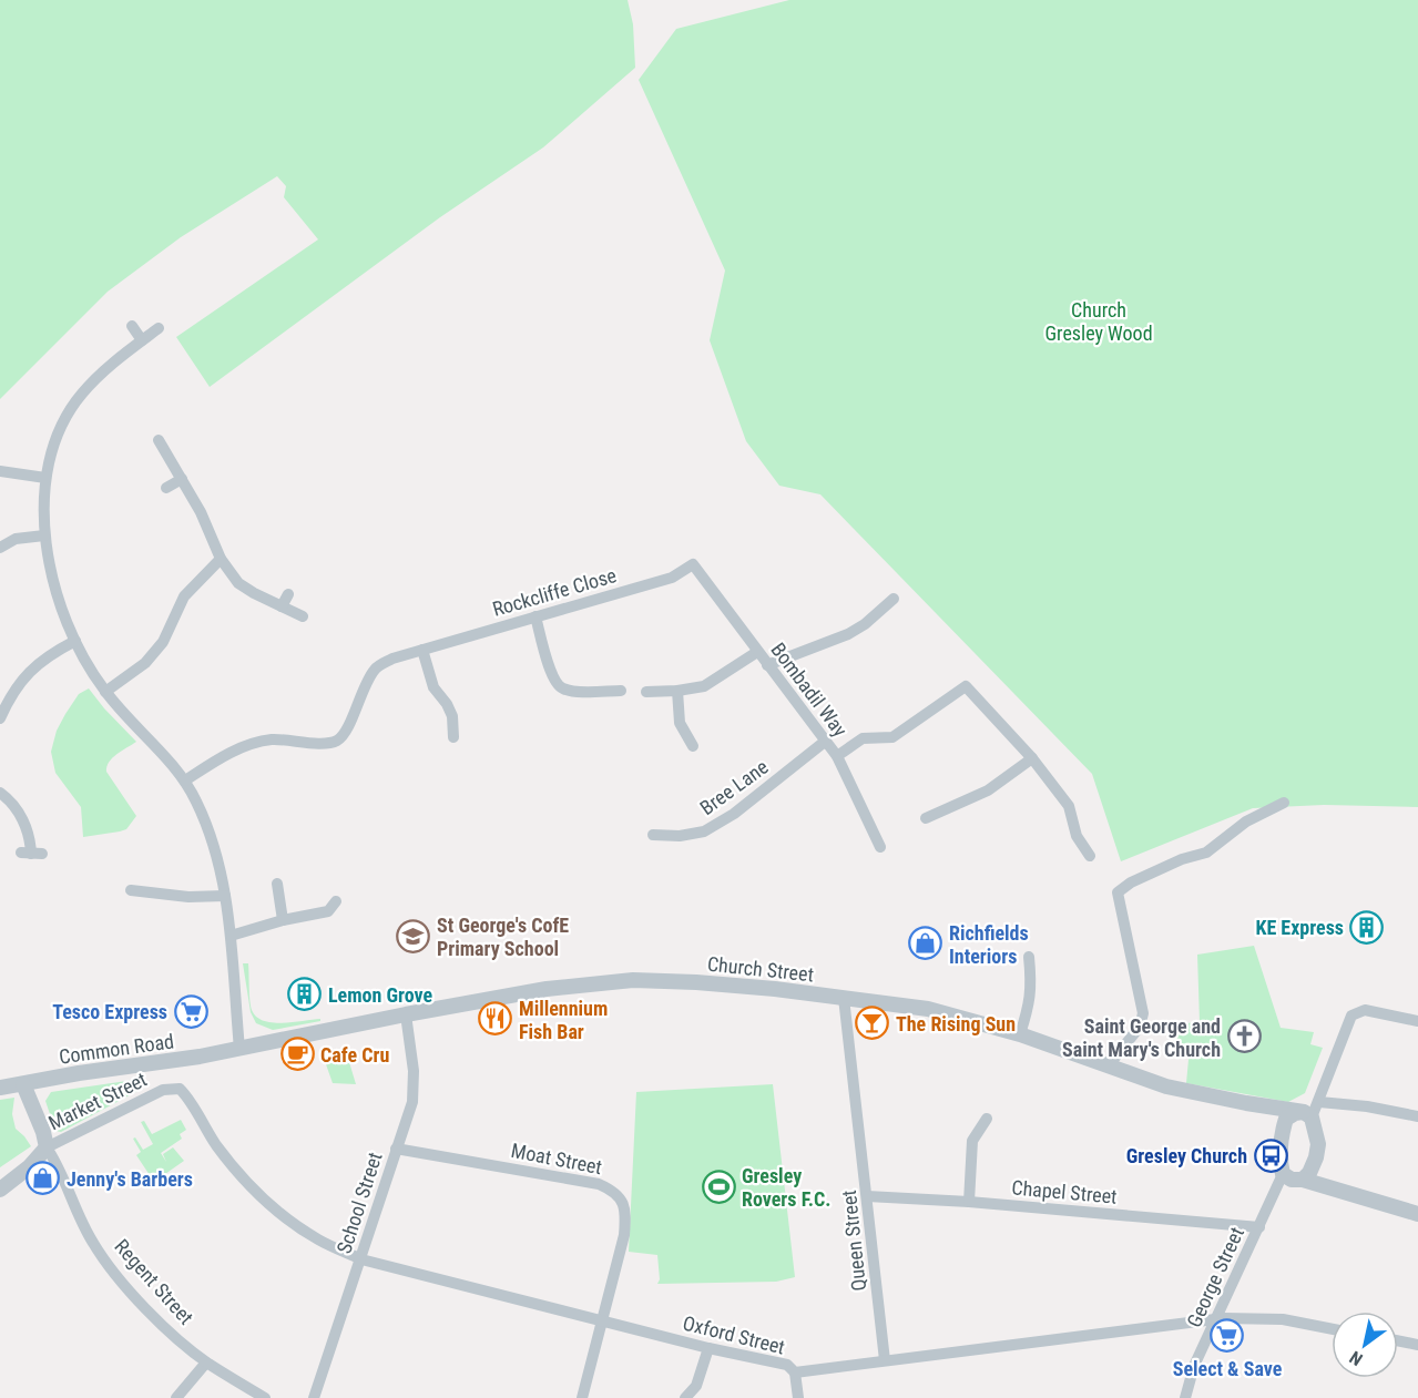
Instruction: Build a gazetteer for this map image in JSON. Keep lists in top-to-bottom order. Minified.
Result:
{"streets":{"street":["Rockcliffe Close","Bombadil Way","Bree Lane","Church Street","Common Road","Market Street","Moat Street","Chapel Street","School Street","Queen Street","George Street","Regent Street","Oxford Street"]},"crossings":[["Rockcliffe Close","Bombadil Way"],["Bombadil Way","Bree Lane"],["Church Street","Common Road"],["Church Street","School Street"],["Church Street","Queen Street"],["Common Road","Regent Street"],["Market Street","Regent Street"],["Market Street","Oxford Street"],["Moat Street","School Street"],["Moat Street","Oxford Street"],["Chapel Street","Queen Street"],["Chapel Street","George Street"],["School Street","Oxford Street"],["Queen Street","Oxford Street"],["George Street","Oxford Street"]],"parks":["Church Gresley Wood"],"places":{"building":["KE Express","Lemon Grove"],"school or university":["St George's CofE Primary School"],"shop":["Richfields Interiors","Jenny's Barbers"],"supermarket":["Tesco Express","Select & Save"],"restaurant":["Millennium Fish Bar"],"bar":["The Rising Sun"],"church":["Saint George and Saint Mary's Church"],"cafe":["Cafe Cru"],"bus stop":["Gresley Church"],"sports":["Gresley Rovers F.C."]},"north":"bottom left"}
